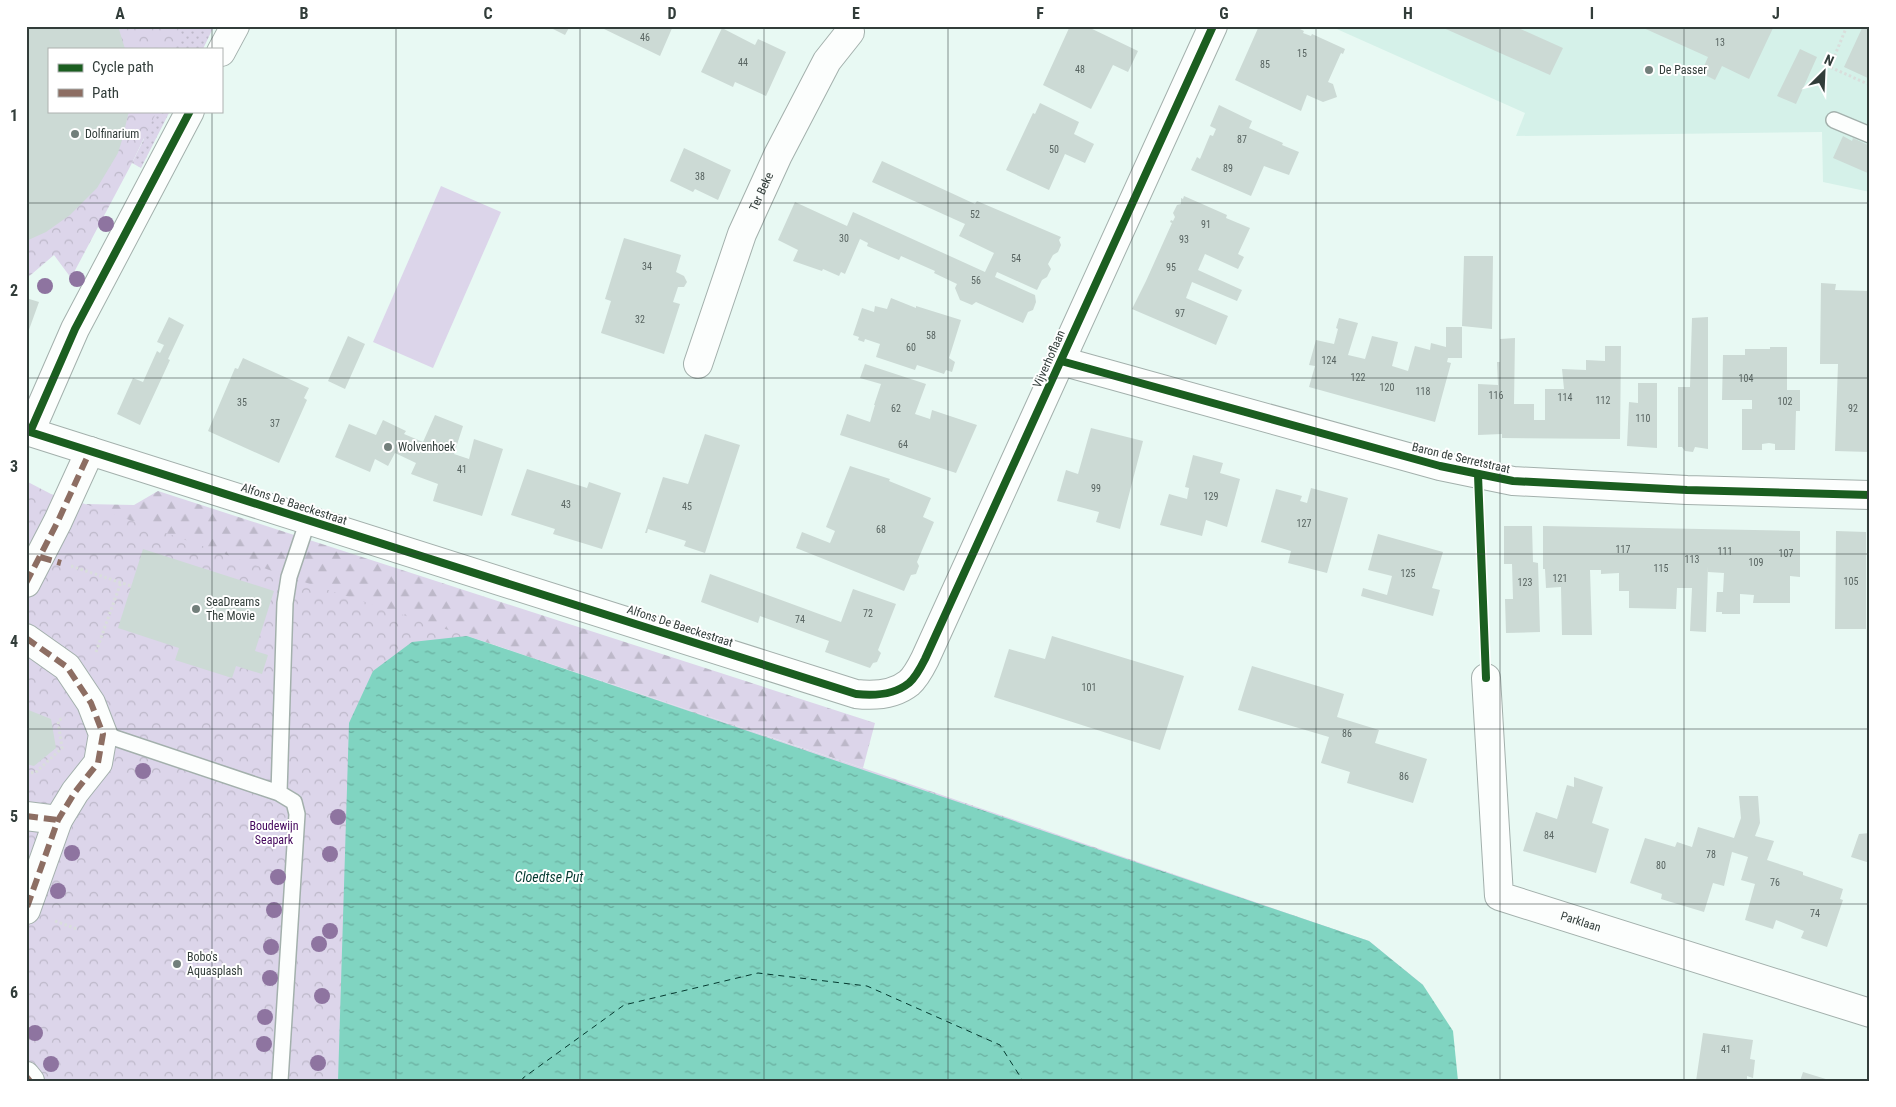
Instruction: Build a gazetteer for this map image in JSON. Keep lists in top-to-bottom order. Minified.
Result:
{"streets":{"street":["Ter Beke","Vijverhoflaan","Baron de Serretstraat","Alfons De Baeckestraat","Parklaan"]},"crossings":[["Vijverhoflaan","Baron de Serretstraat"],["Vijverhoflaan","Alfons De Baeckestraat"]],"water":["Cloedtse Put"],"parks":["Boudewijn Seapark"],"places":["De Passer","Dolfinarium","Wolvenhoek","SeaDreams The Movie","Bobo's Aquasplash"],"house_numbers":["46","13","15","44","85","48","87","50","89","38","52","91","30","93","54","34","95","56","97","32","58","60","124","122","104","120","118","116","114","112","102","35","62","92","110","37","64","41","99","129","43","45","127","68","117","111","107","113","109","115","125","121","105","123","72","74","101","86","86","84","78","80","76","74","41"],"legend":["Cycle path","Path"],"north":"top right","grid":{"columns":["A","B","C","D","E","F","G","H","I","J"],"rows":["1","2","3","4","5","6"]}}
